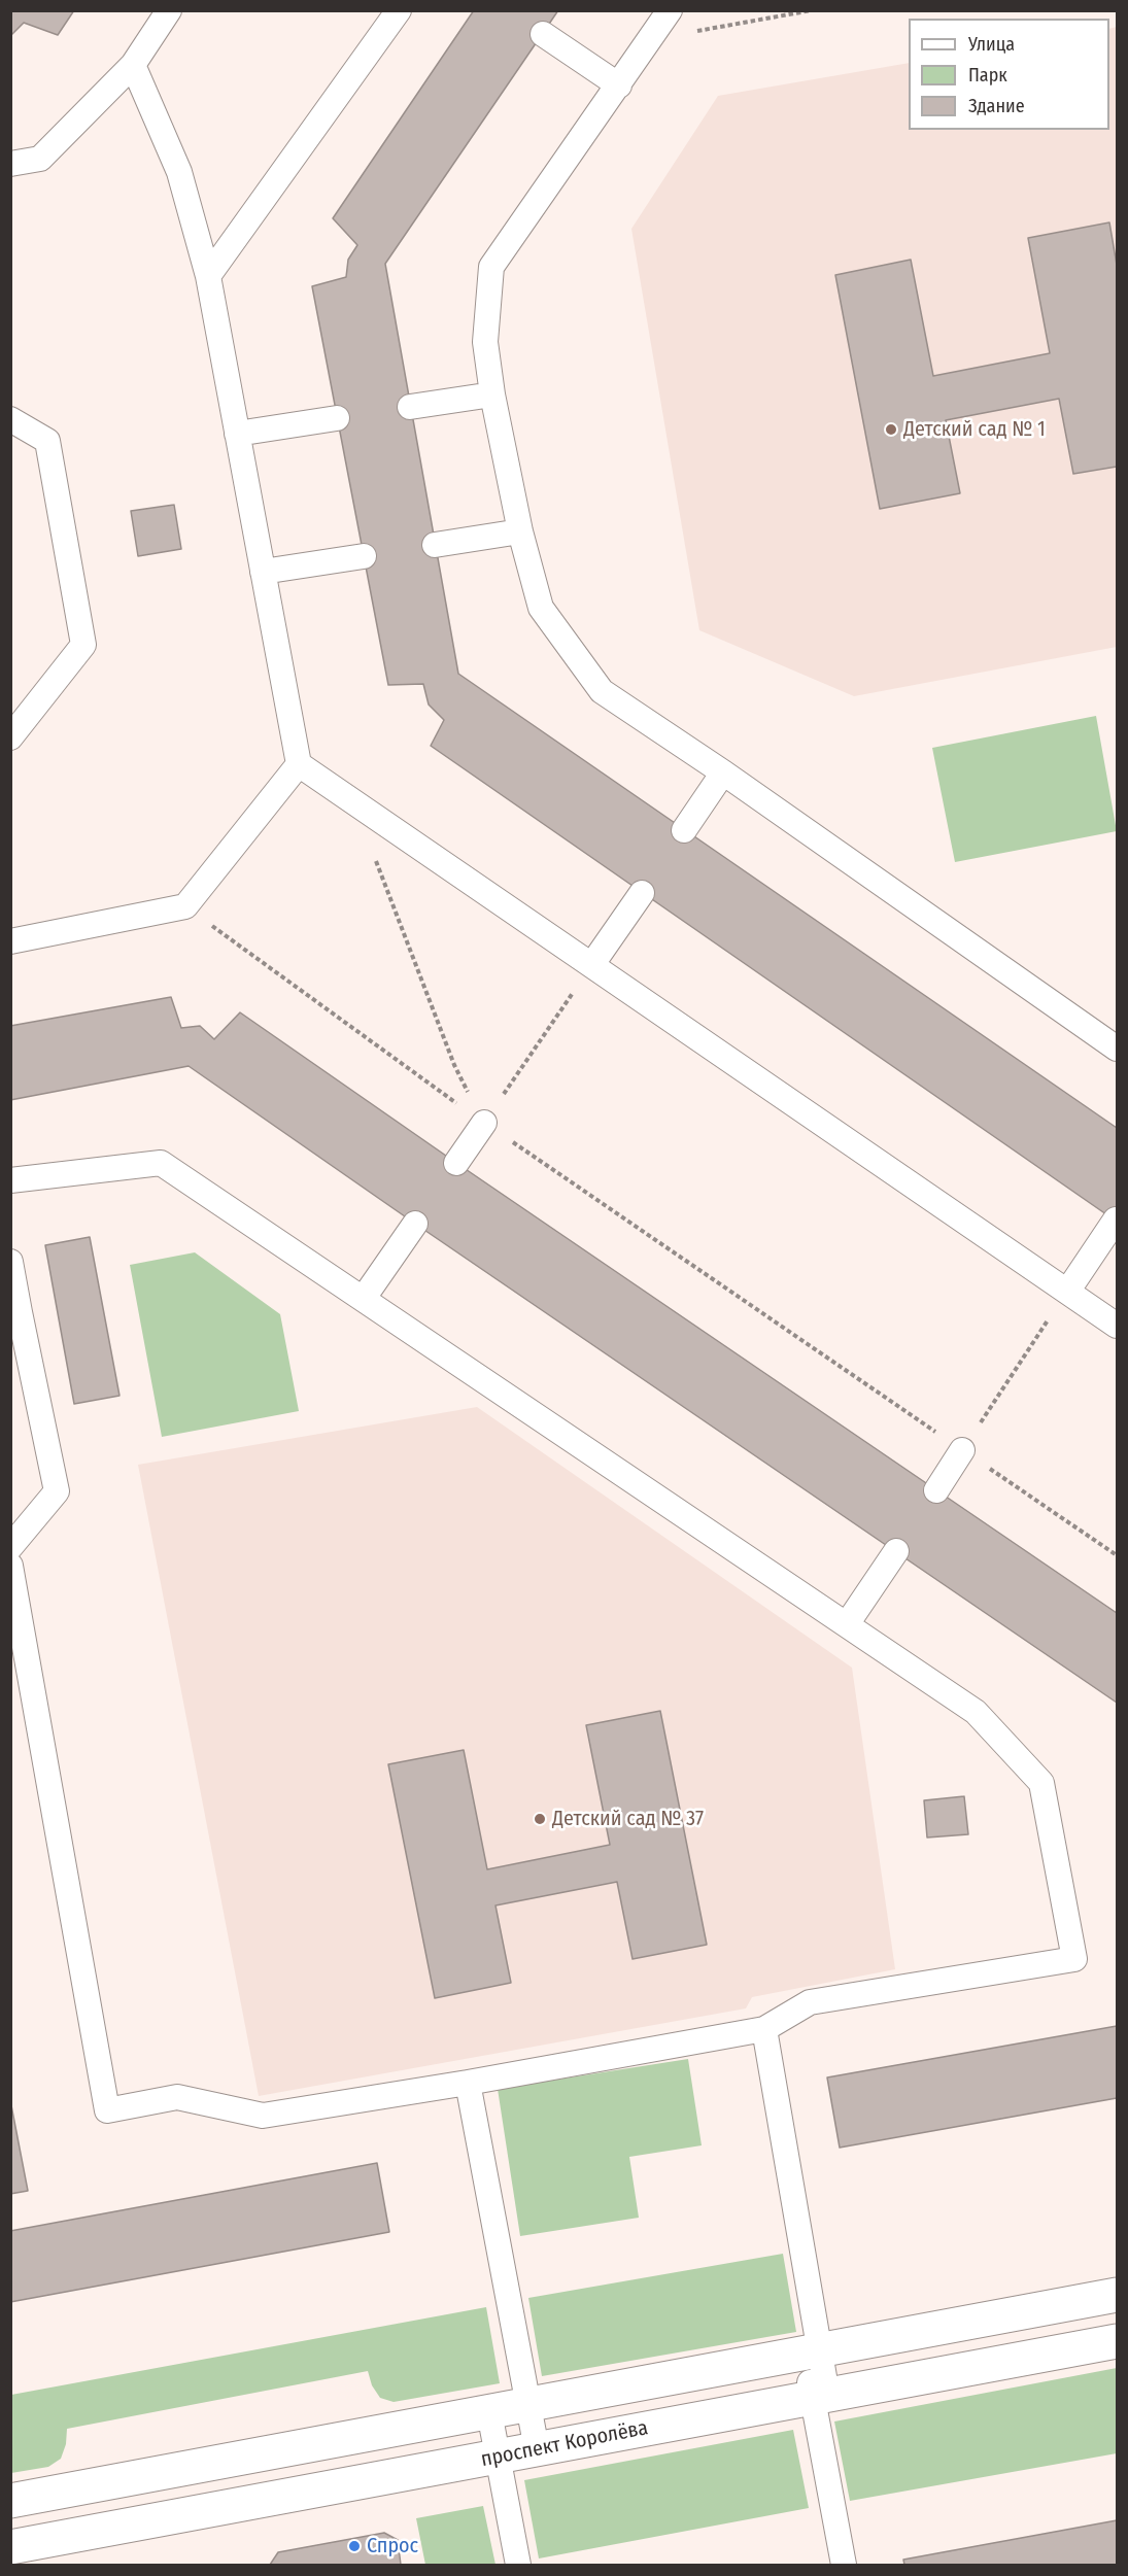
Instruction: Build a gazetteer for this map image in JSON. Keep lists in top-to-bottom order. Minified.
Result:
{"streets":{"street":["проспект Королёва"]},"places":["Детский сад № 1","Детский сад № 37","Спрос"],"legend":["Улица","Парк","Здание"]}
